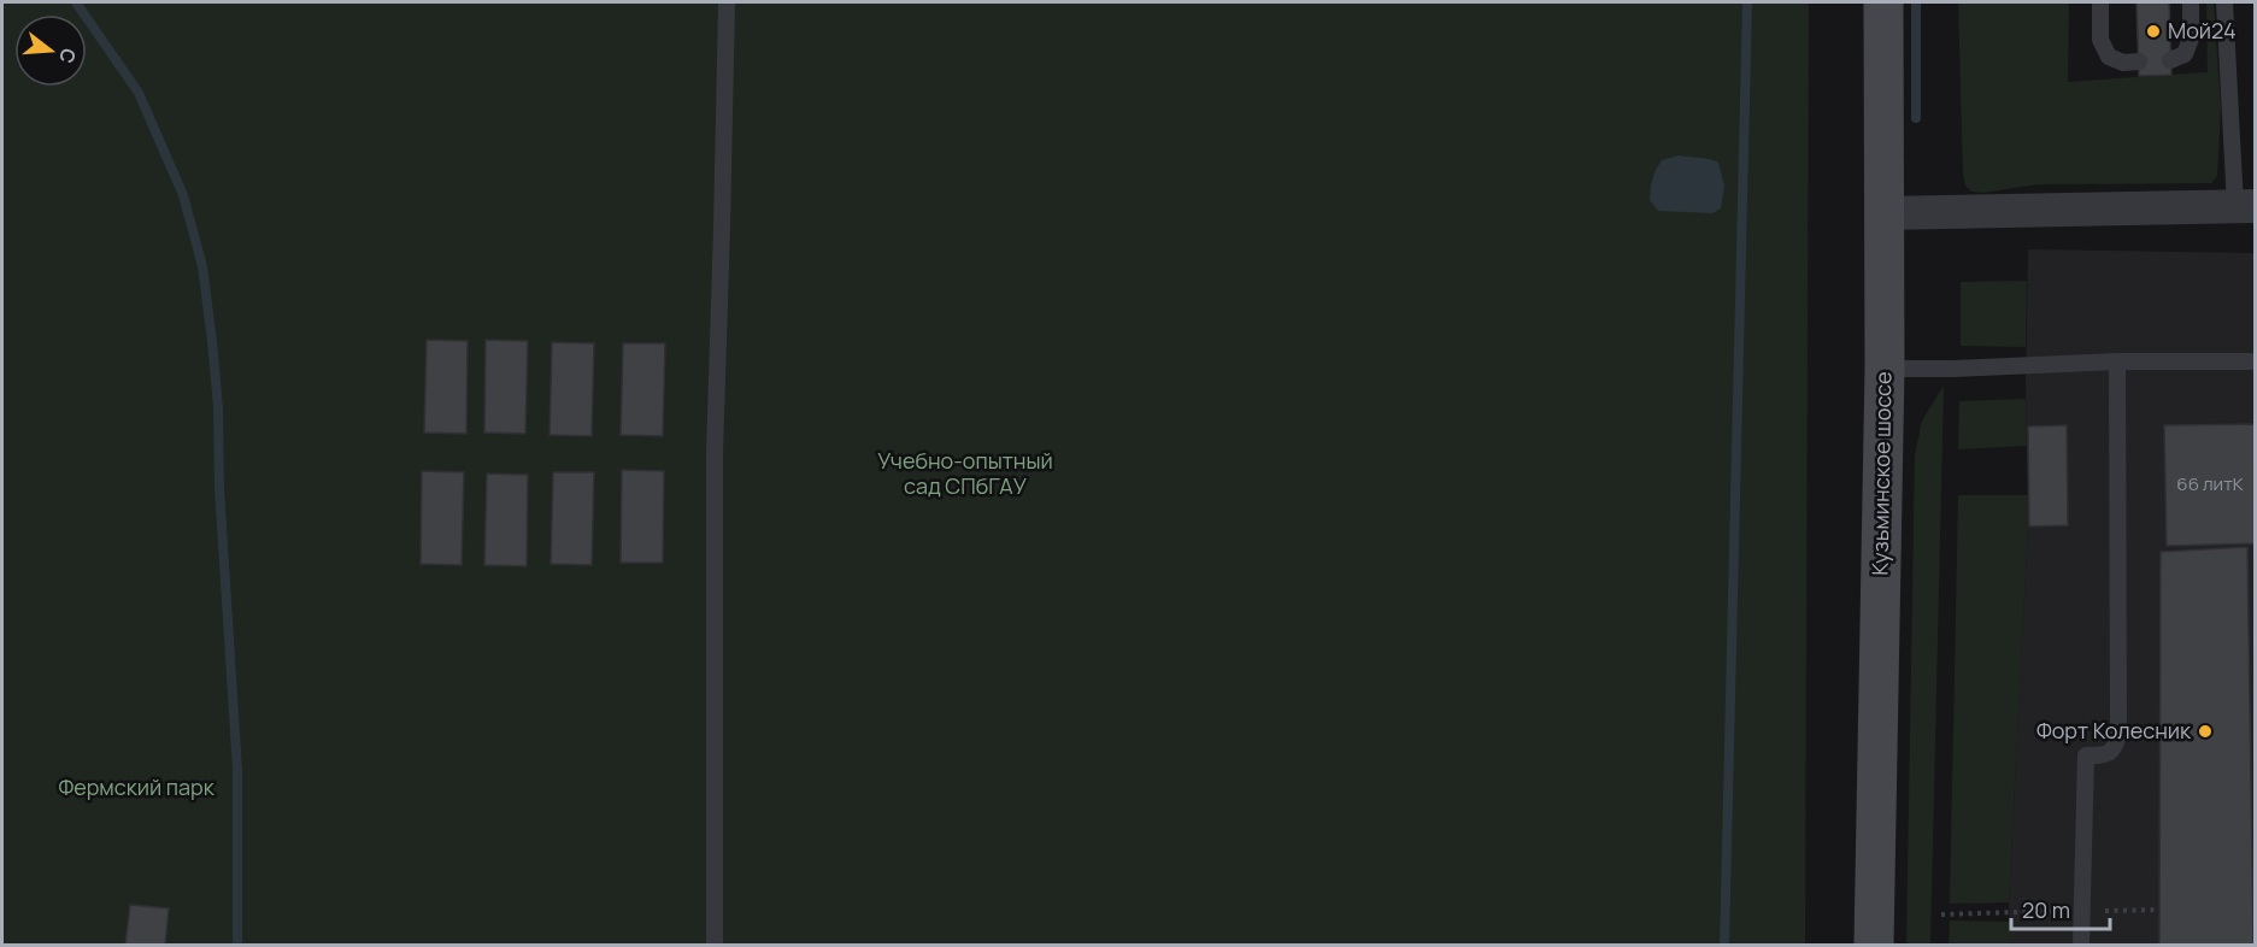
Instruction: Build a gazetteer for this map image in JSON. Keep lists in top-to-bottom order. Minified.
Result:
{"streets":{"main road":["Кузьминское шоссе"]},"parks":["Учебно-опытный сад СПбГАУ","Фермский парк"],"places":["Мой24","Форт Колесник"],"house_numbers":["66 литК"],"scale_bar":"20 m","north":"right"}
